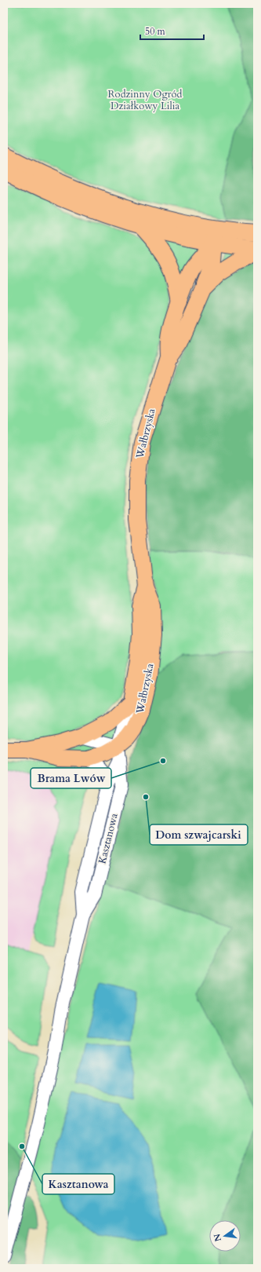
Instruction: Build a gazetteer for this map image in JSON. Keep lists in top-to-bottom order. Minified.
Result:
{"streets":{"main road":["Wałbrzyska"],"street":["Kasztanowa"]},"crossings":[["Wałbrzyska","Kasztanowa"]],"parks":["Rodzinny Ogród Działkowy Lilia"],"places":["Brama Lwów","Dom szwajcarski","Kasztanowa"],"scale_bar":"50 m","north":"left"}
